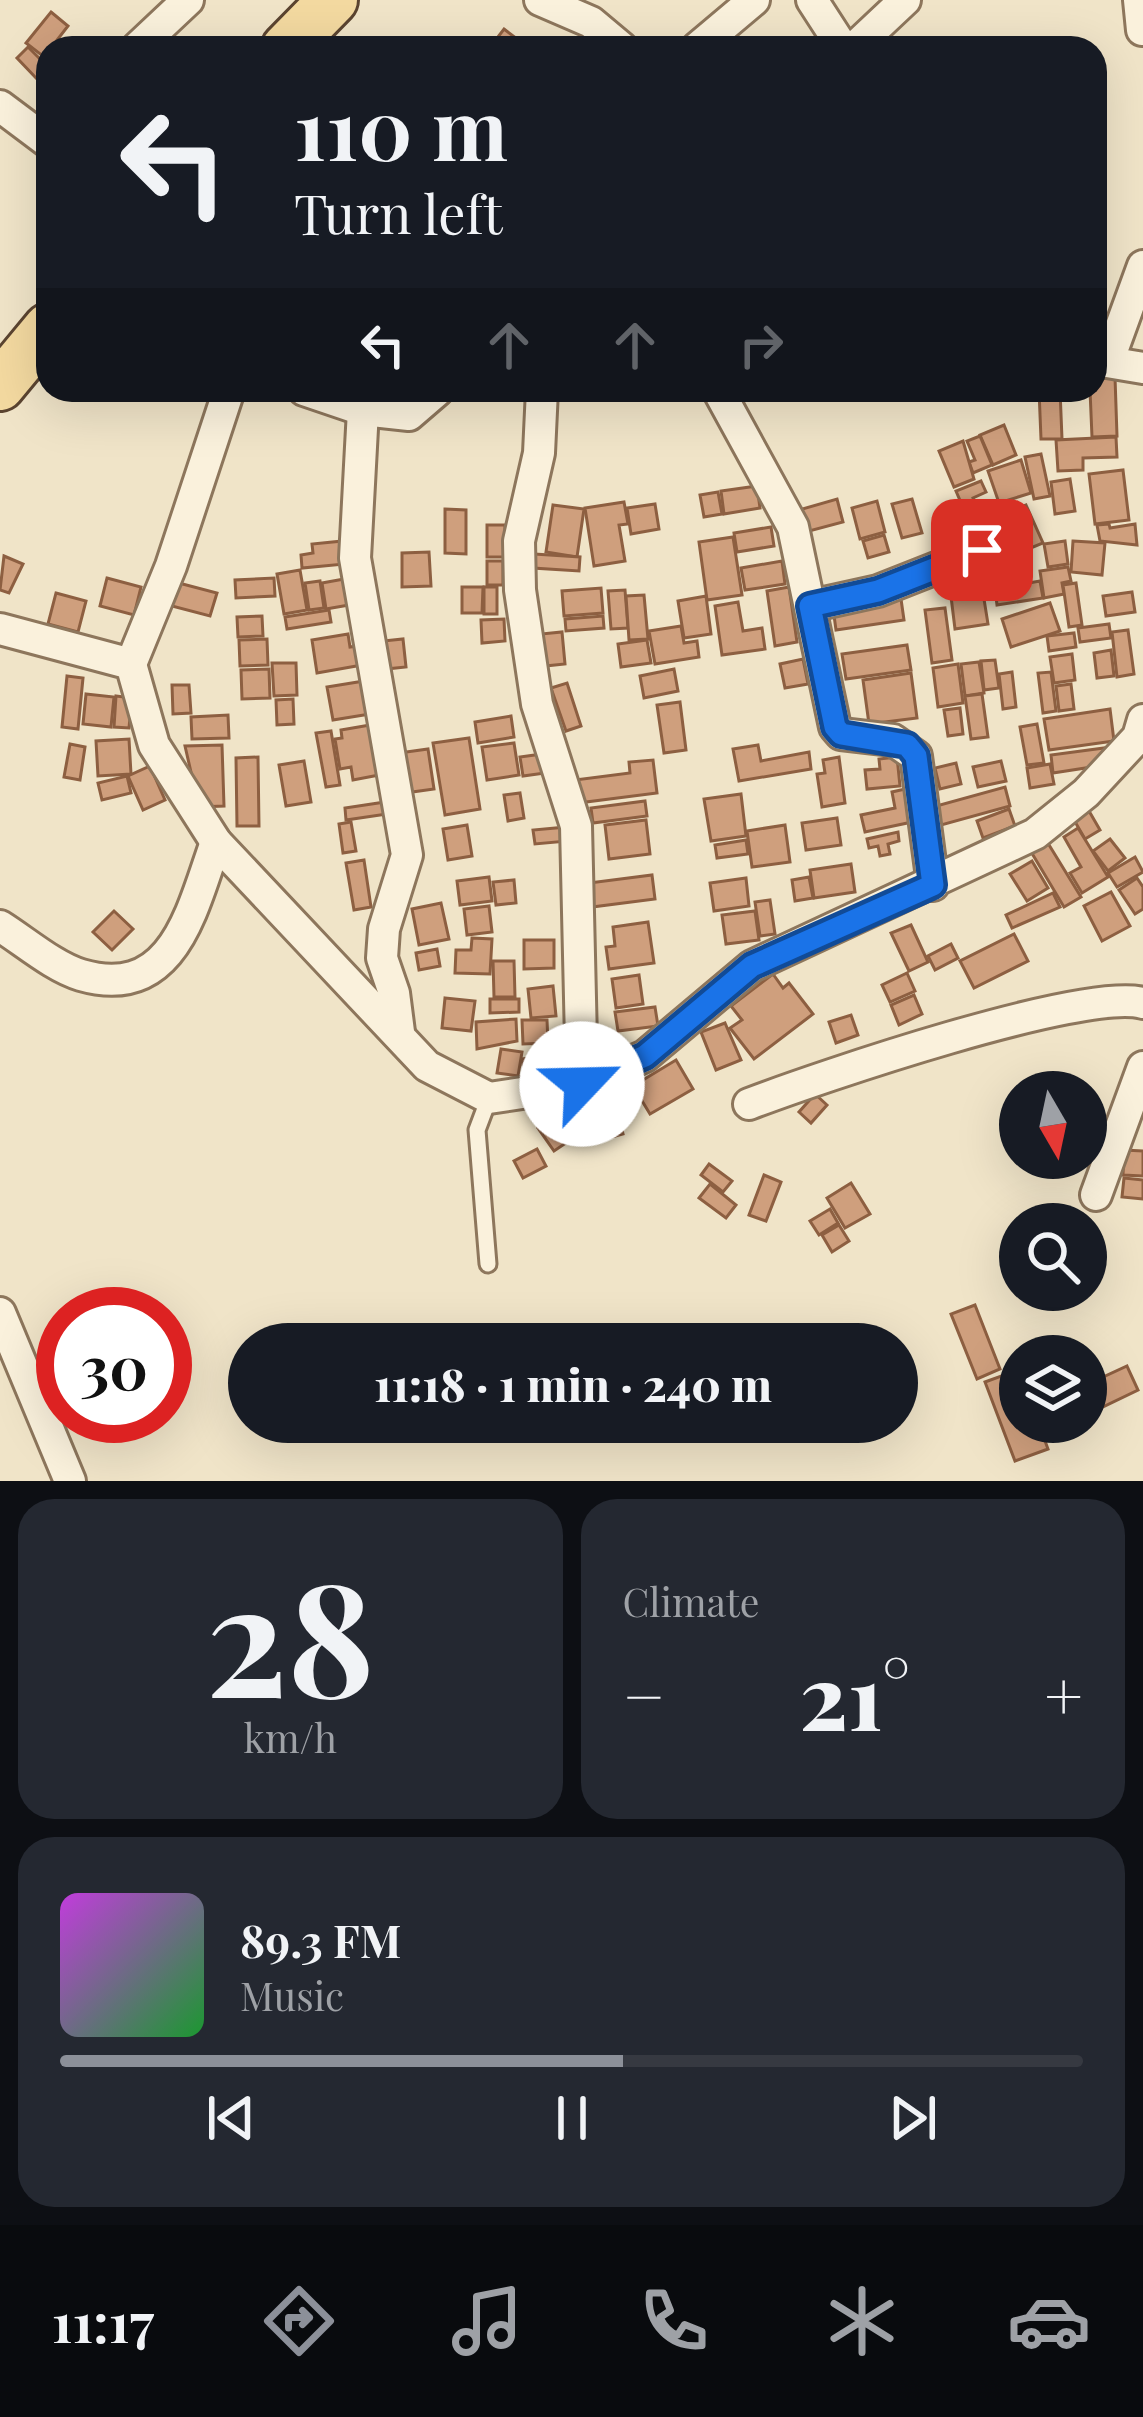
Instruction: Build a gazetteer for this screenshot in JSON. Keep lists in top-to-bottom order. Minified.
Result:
{"north":"bottom","page":{"turn":["110 m","Turn left"],"limit":"30","trip":"11:18 · 1 min · 240 m","tile":[["28","km/h"],"Climate"],"heat":["−","21°","+"],"song":["89.3 FM","Music"],"tabs":"11:17"}}
